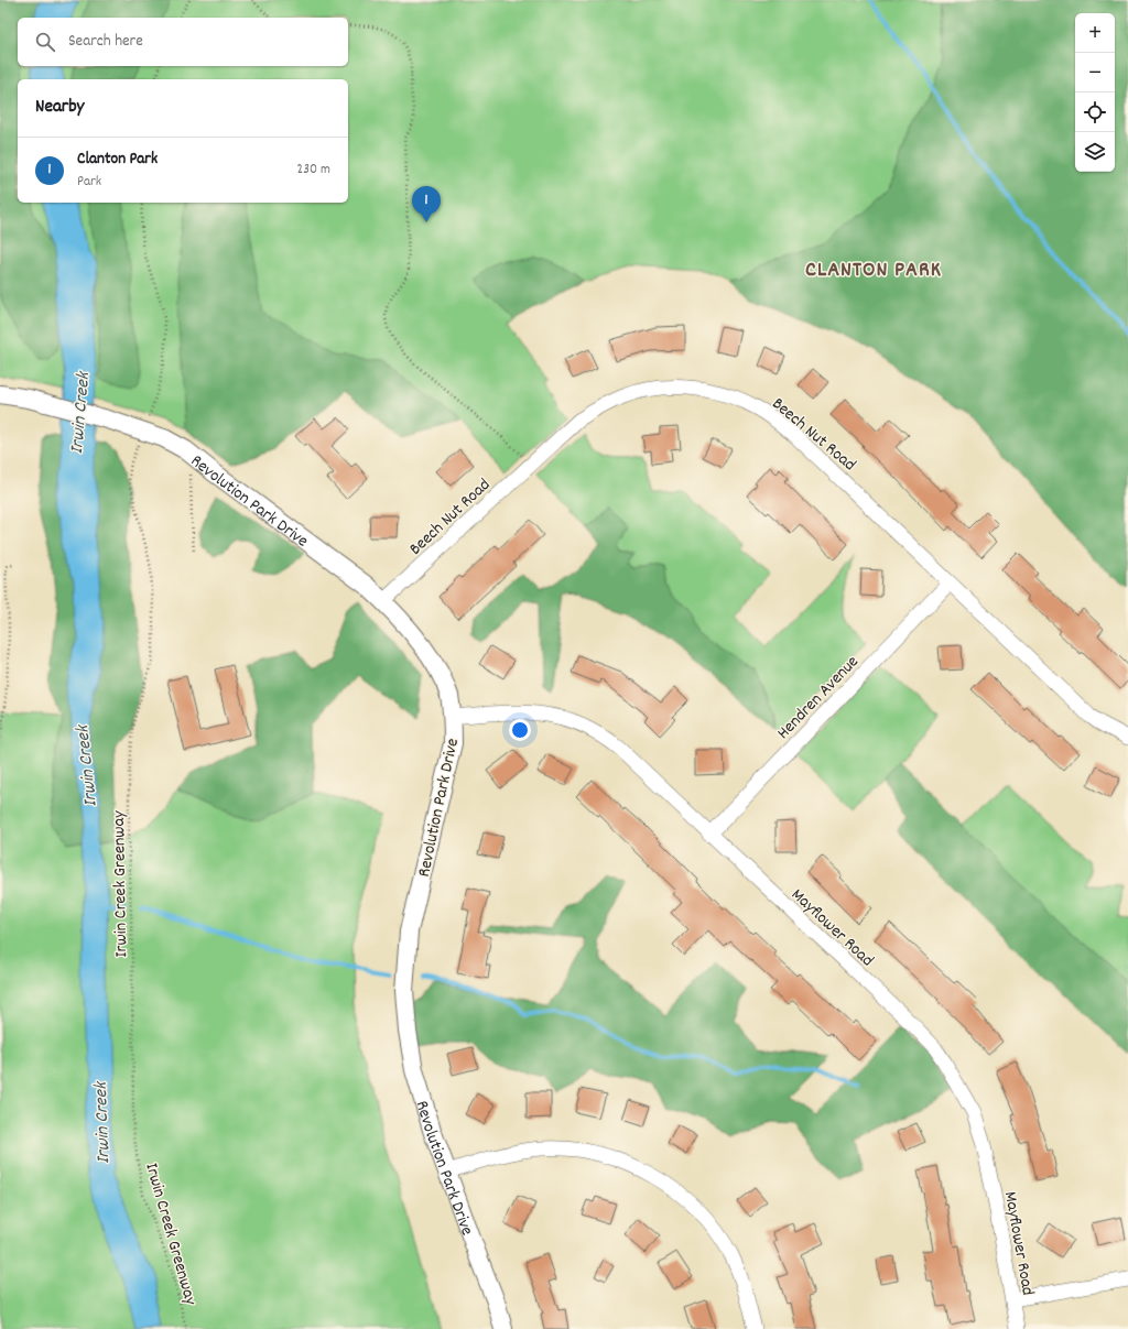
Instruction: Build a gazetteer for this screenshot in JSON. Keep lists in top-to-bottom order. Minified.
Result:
{"streets":{"street":["Beech Nut Road","Revolution Park Drive","Hendren Avenue","Mayflower Road"],"path":["Irwin Creek Greenway"]},"crossings":[["Beech Nut Road","Revolution Park Drive"],["Beech Nut Road","Hendren Avenue"],["Revolution Park Drive","Mayflower Road"],["Hendren Avenue","Mayflower Road"]],"districts":["CLANTON PARK"],"water":["Irwin Creek"],"page":{"map_buttons":["+","−"],"search":"Search here","heading":"Nearby","list":[{"mark":"1","name":"Clanton Park","note":"Park","value":"230 m"}],"pins":"1"}}
